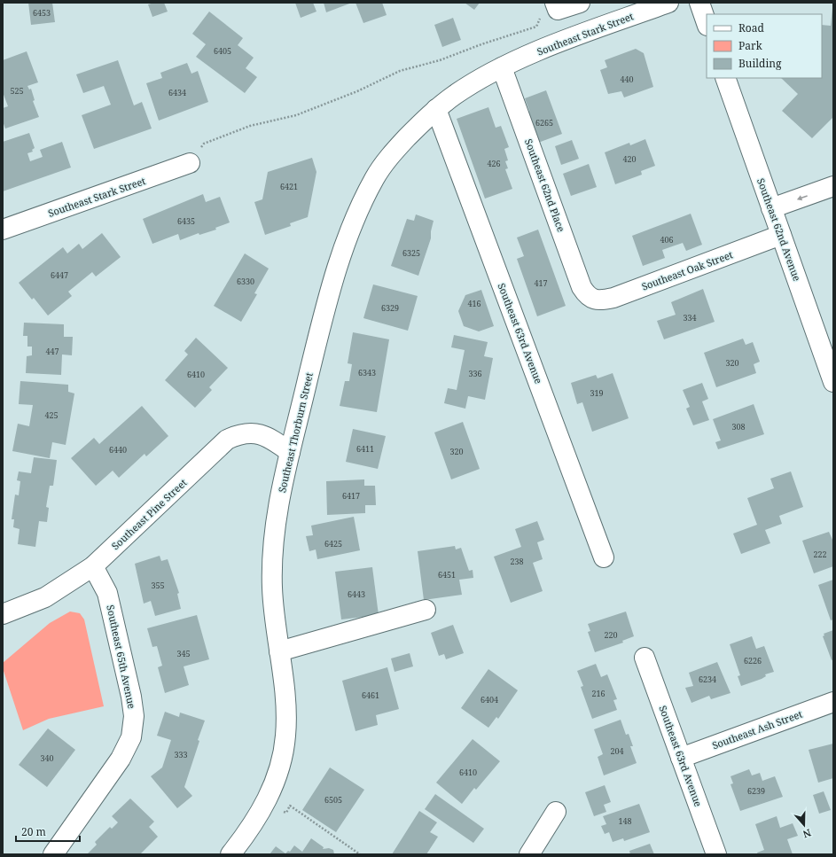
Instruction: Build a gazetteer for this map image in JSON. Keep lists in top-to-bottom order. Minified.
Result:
{"streets":{"street":["Southeast Stark Street","Southeast 62nd Place","Southeast 62nd Avenue","Southeast Oak Street","Southeast 63rd Avenue","Southeast Thorburn Street","Southeast Pine Street","Southeast 65th Avenue","Southeast Ash Street"]},"crossings":[["Southeast Stark Street","Southeast 62nd Place"],["Southeast Stark Street","Southeast Thorburn Street"],["Southeast 62nd Place","Southeast Oak Street"],["Southeast 62nd Place","Southeast Thorburn Street"],["Southeast 62nd Avenue","Southeast Oak Street"],["Southeast 63rd Avenue","Southeast Thorburn Street"],["Southeast 63rd Avenue","Southeast Ash Street"],["Southeast Thorburn Street","Southeast Pine Street"],["Southeast Pine Street","Southeast 65th Avenue"]],"house_numbers":["6453","6405","440","525","6434","6265","420","426","6421","6435","406","6325","6447","6330","417","416","6329","334","447","320","6343","336","6410","319","425","308","6411","6440","320","6417","6425","222","238","6451","355","6443","220","345","6226","6234","216","6461","6404","204","333","340","6410","6239","6505","148"],"legend":["Road","Park","Building"],"scale_bar":"20 m","north":"bottom"}
